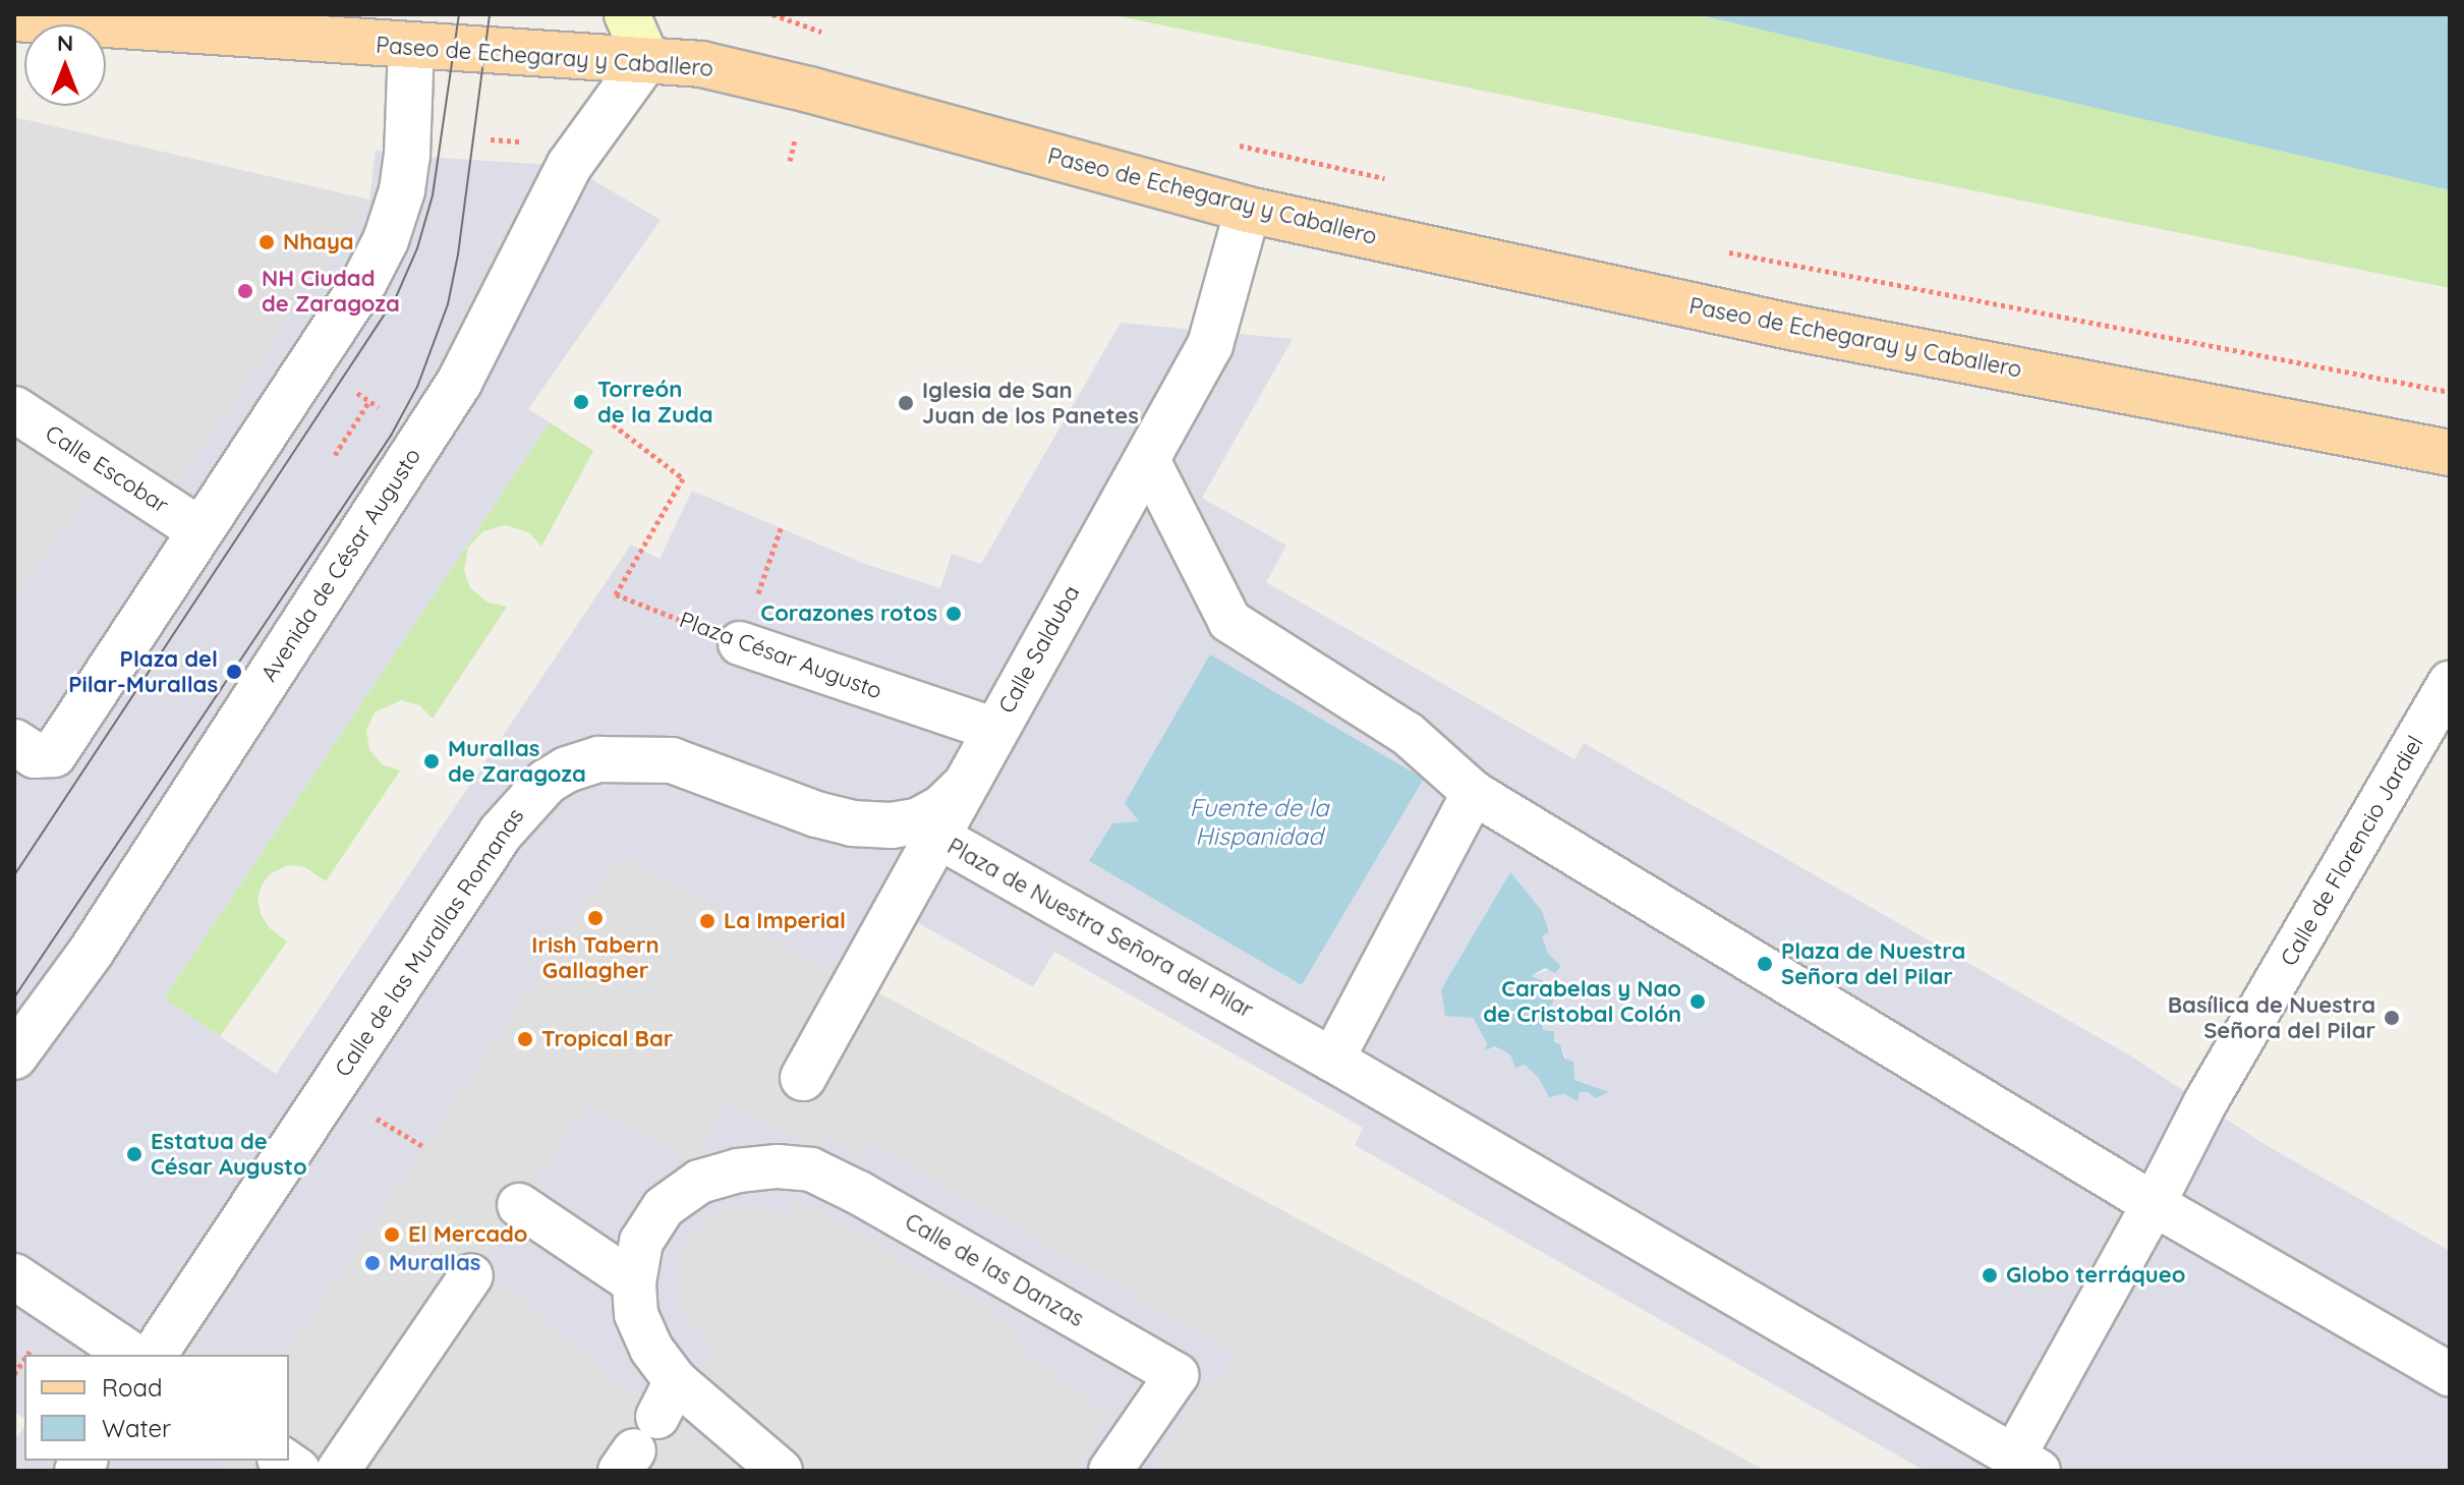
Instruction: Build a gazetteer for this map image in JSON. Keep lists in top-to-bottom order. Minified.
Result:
{"streets":{"main road":["Paseo de Echegaray y Caballero"],"street":["Calle Escobar","Avenida de César Augusto","Calle Salduba","Plaza César Augusto","Calle de Florencio Jardiel","Plaza de Nuestra Señora del Pilar","Calle de las Murallas Romanas","Calle de las Danzas"]},"crossings":[["Paseo de Echegaray y Caballero","Avenida de César Augusto"],["Paseo de Echegaray y Caballero","Calle Salduba"],["Calle Salduba","Plaza César Augusto"],["Calle Salduba","Plaza de Nuestra Señora del Pilar"],["Calle Salduba","Calle de las Murallas Romanas"],["Calle de Florencio Jardiel","Plaza de Nuestra Señora del Pilar"],["Plaza de Nuestra Señora del Pilar","Calle de las Murallas Romanas"]],"water":["Fuente de la Hispanidad"],"places":["Nhaya","NH Ciudad de Zaragoza","Torreón de la Zuda","Iglesia de San Juan de los Panetes","Corazones rotos","Plaza del Pilar-Murallas","Murallas de Zaragoza","Irish Tabern Gallagher","La Imperial","Plaza de Nuestra Señora del Pilar","Carabelas y Nao de Cristobal Colón","Basílica de Nuestra Señora del Pilar","Tropical Bar","Estatua de César Augusto","El Mercado","Murallas","Globo terráqueo"],"legend":["Road","Water"],"north":"top"}
